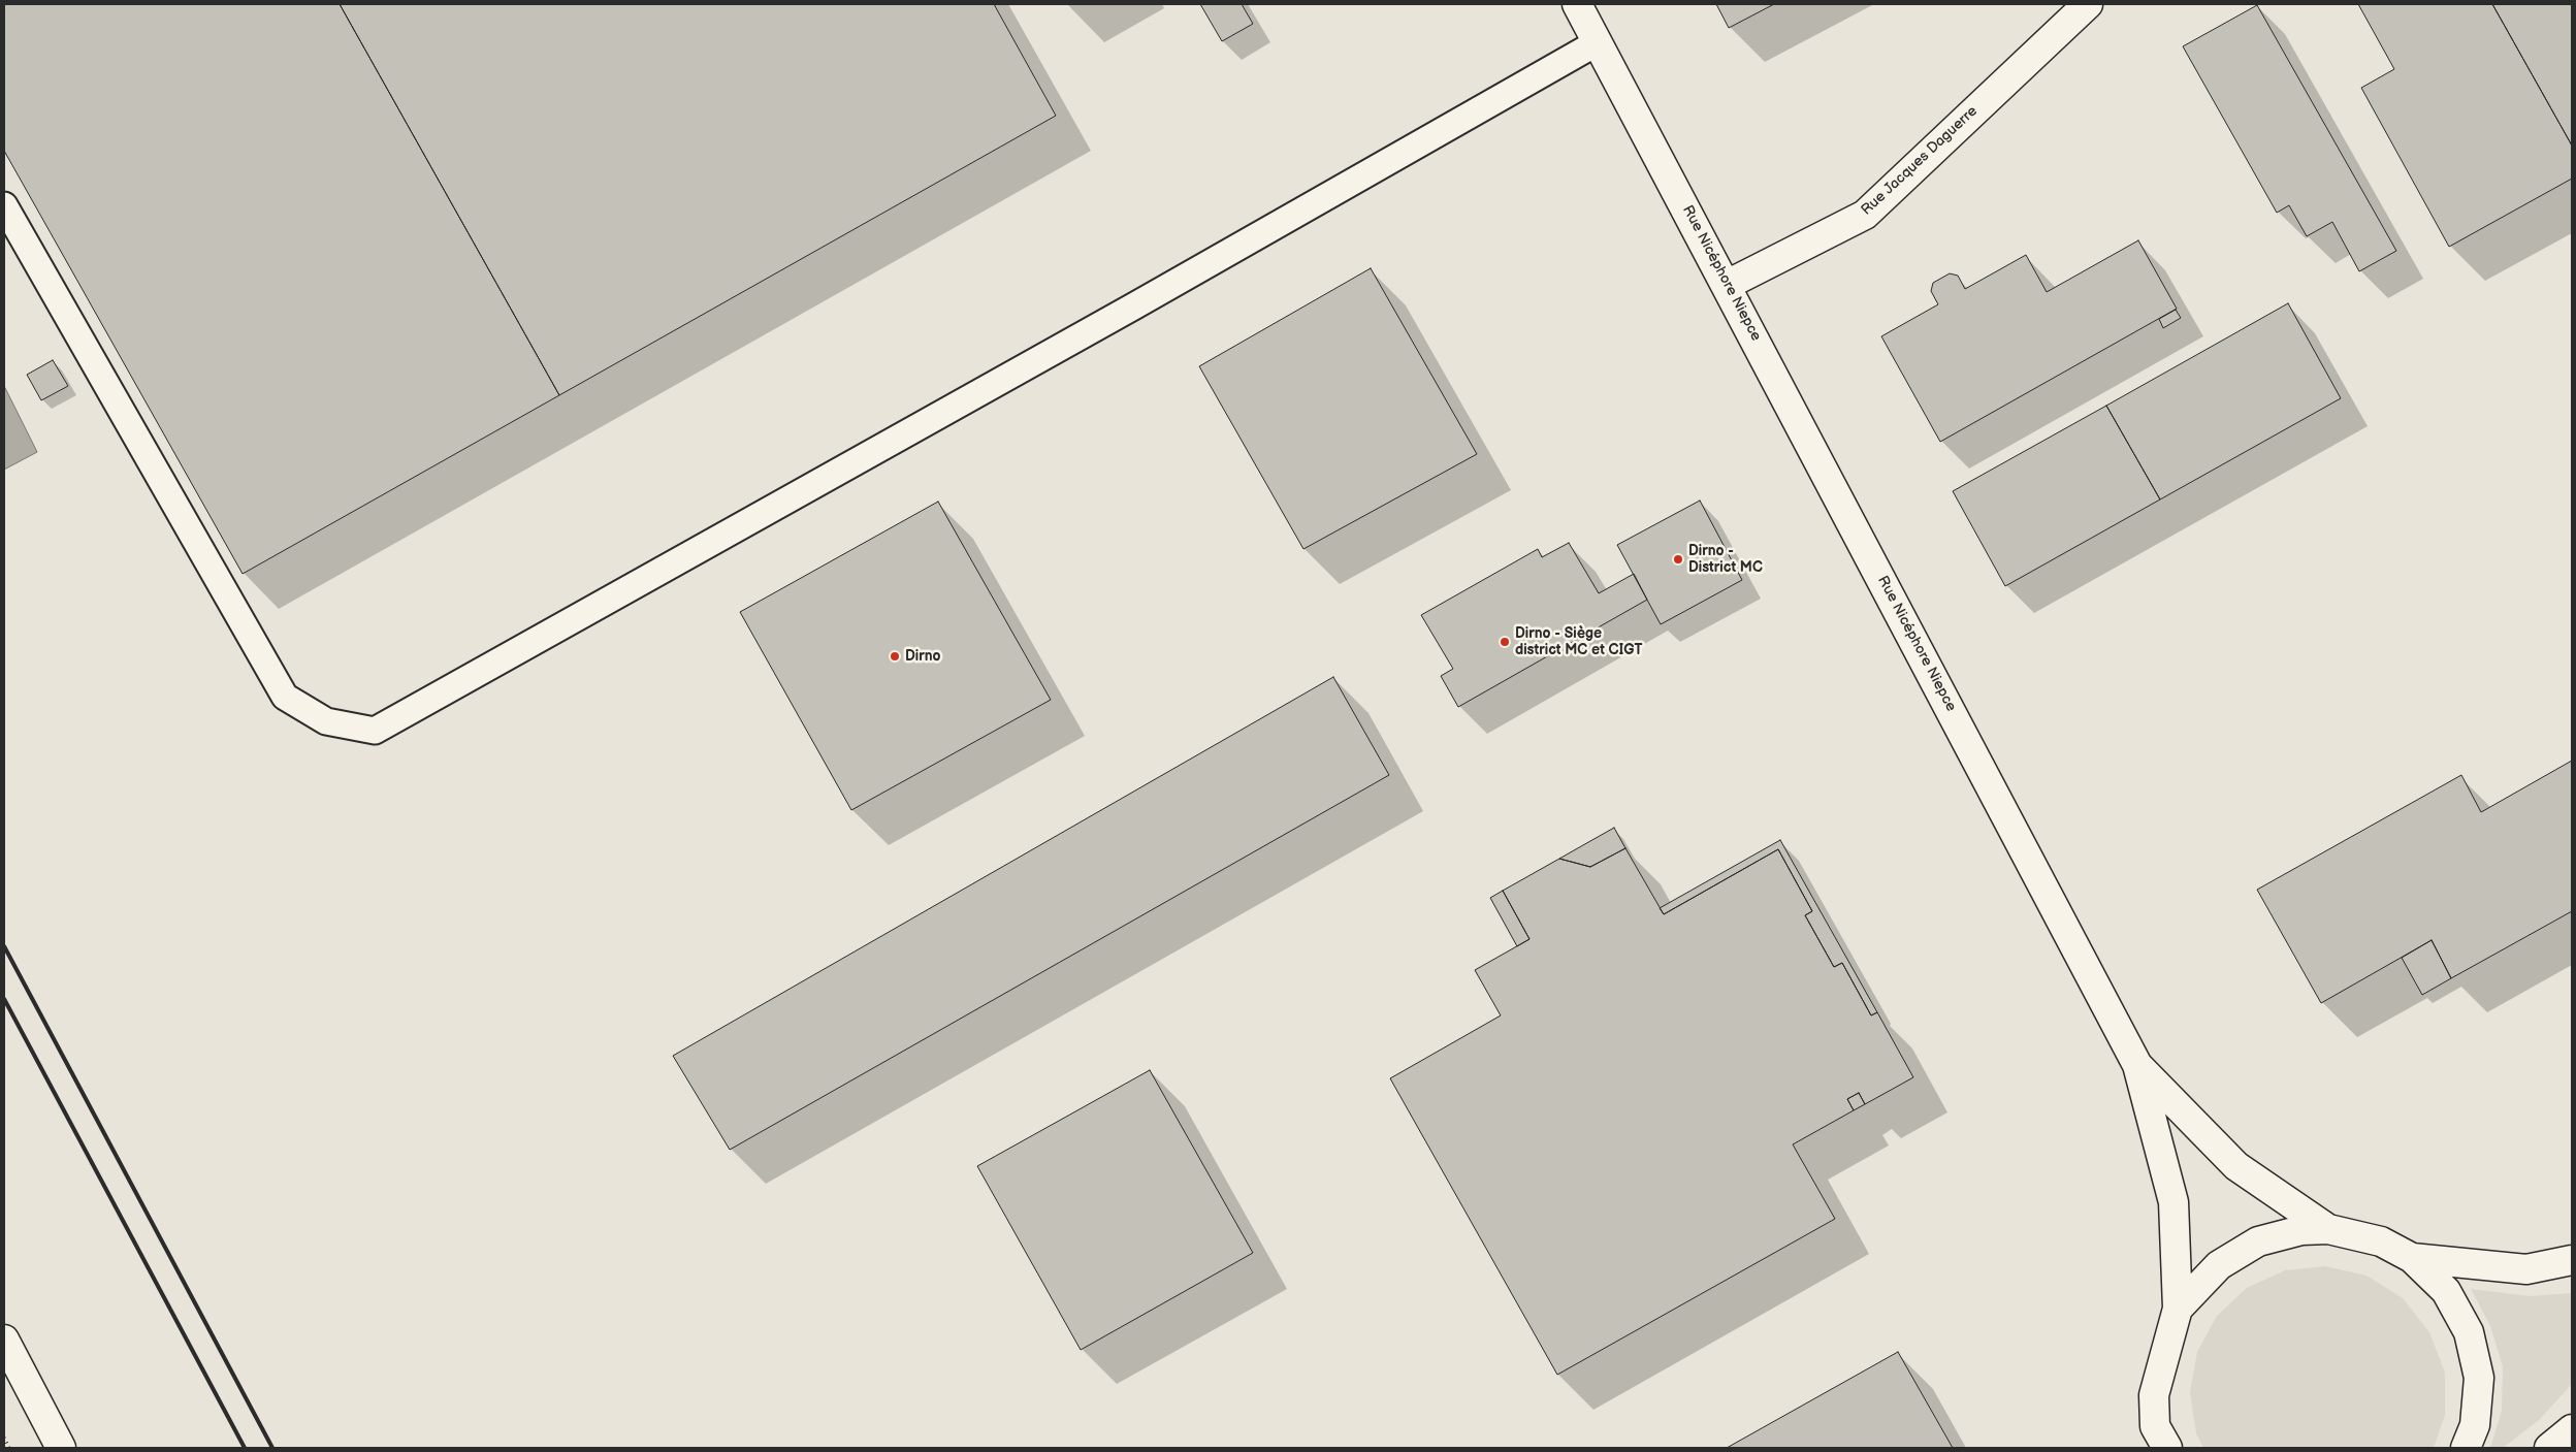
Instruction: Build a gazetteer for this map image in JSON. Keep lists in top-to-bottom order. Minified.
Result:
{"streets":{"street":["Rue Jacques Daguerre","Rue Nicéphore Niepce"]},"crossings":[["Rue Jacques Daguerre","Rue Nicéphore Niepce"]],"places":["Dirno - District MC","Dirno - Siège district MC et CIGT","Dirno"]}
